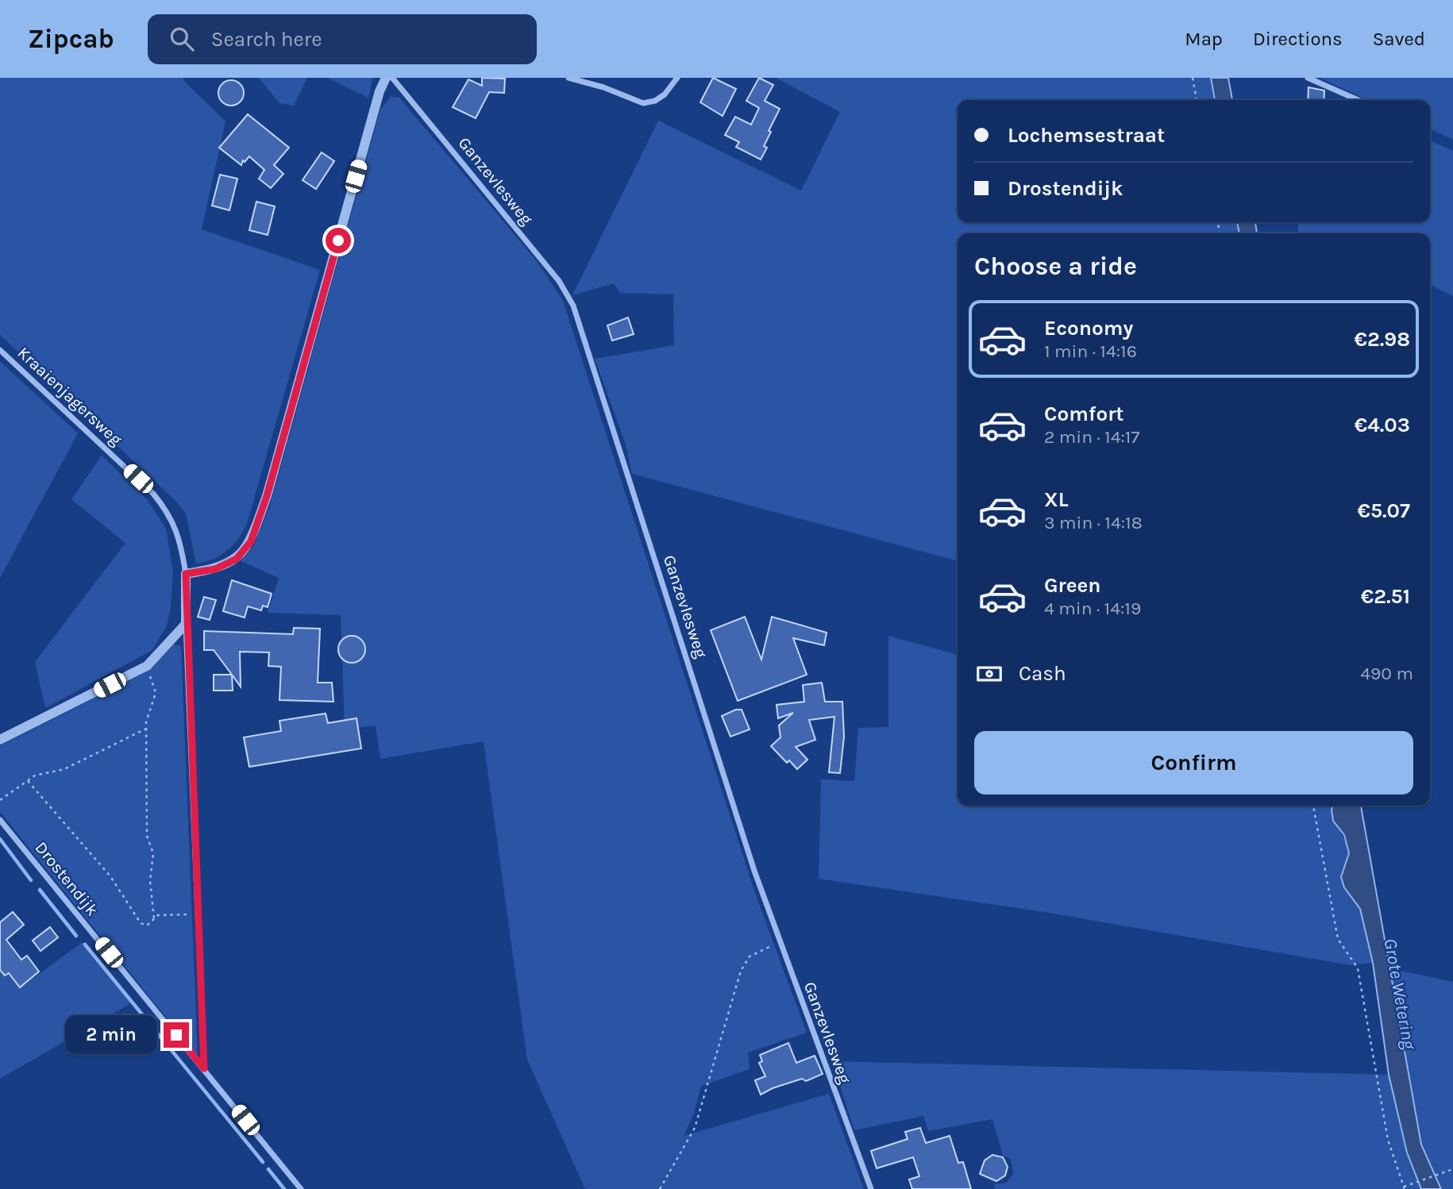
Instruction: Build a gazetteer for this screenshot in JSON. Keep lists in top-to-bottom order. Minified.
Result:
{"streets":{"street":["Ganzevlesweg","Kraaienjagersweg","Drostendijk"]},"water":["Grote Wetering"],"page":{"header":"Zipcab","search":"Search here","nav":["Map","Directions","Saved"],"banner":["Lochemsestraat","Drostendijk"],"heading":"Choose a ride","list":[{"name":"Economy","note":"1 min · 14:16","value":"€2.98"},{"name":"Comfort","note":"2 min · 14:17","value":"€4.03"},{"name":"XL","note":"3 min · 14:18","value":"€5.07"},{"name":"Green","note":"4 min · 14:19","value":"€2.51"}],"pay":["Cash","490 m"],"buttons":"Confirm","bubble":"2 min"}}
